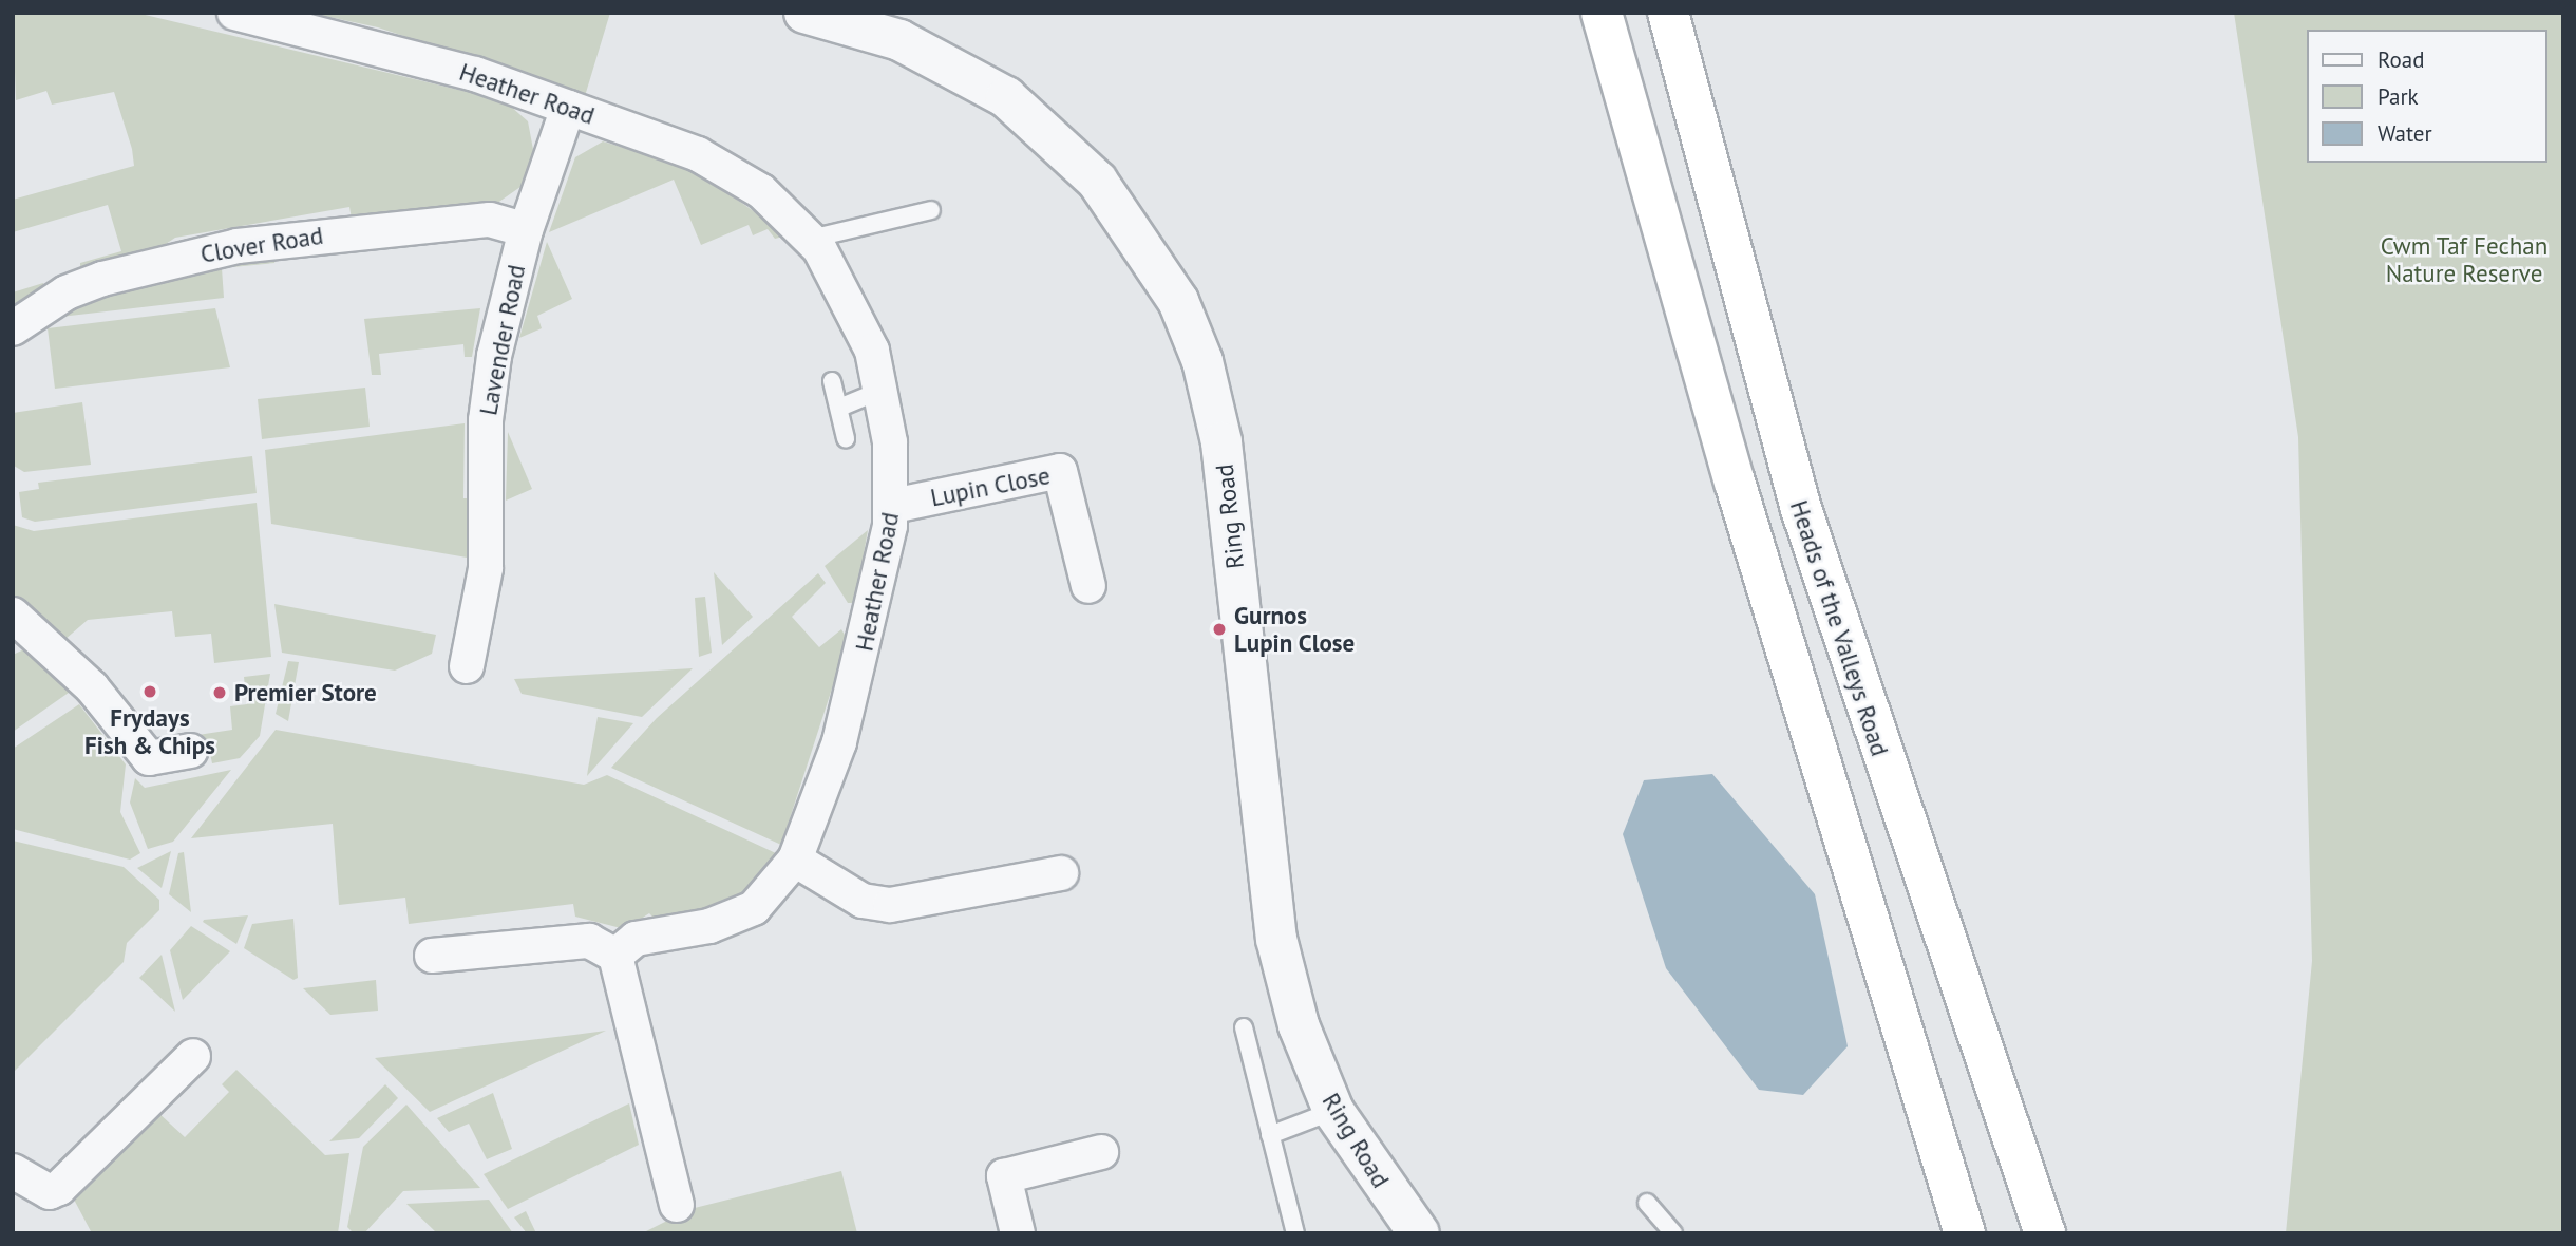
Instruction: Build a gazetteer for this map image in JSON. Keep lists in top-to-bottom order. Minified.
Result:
{"streets":{"highway":["Heads of the Valleys Road"],"street":["Heather Road","Clover Road","Lavender Road","Lupin Close","Ring Road"]},"crossings":[["Heather Road","Lavender Road"],["Heather Road","Lupin Close"],["Clover Road","Lavender Road"]],"parks":["Cwm Taf Fechan Nature Reserve"],"places":["Gurnos Lupin Close","Frydays Fish & Chips","Premier Store"],"legend":["Road","Park","Water"]}
